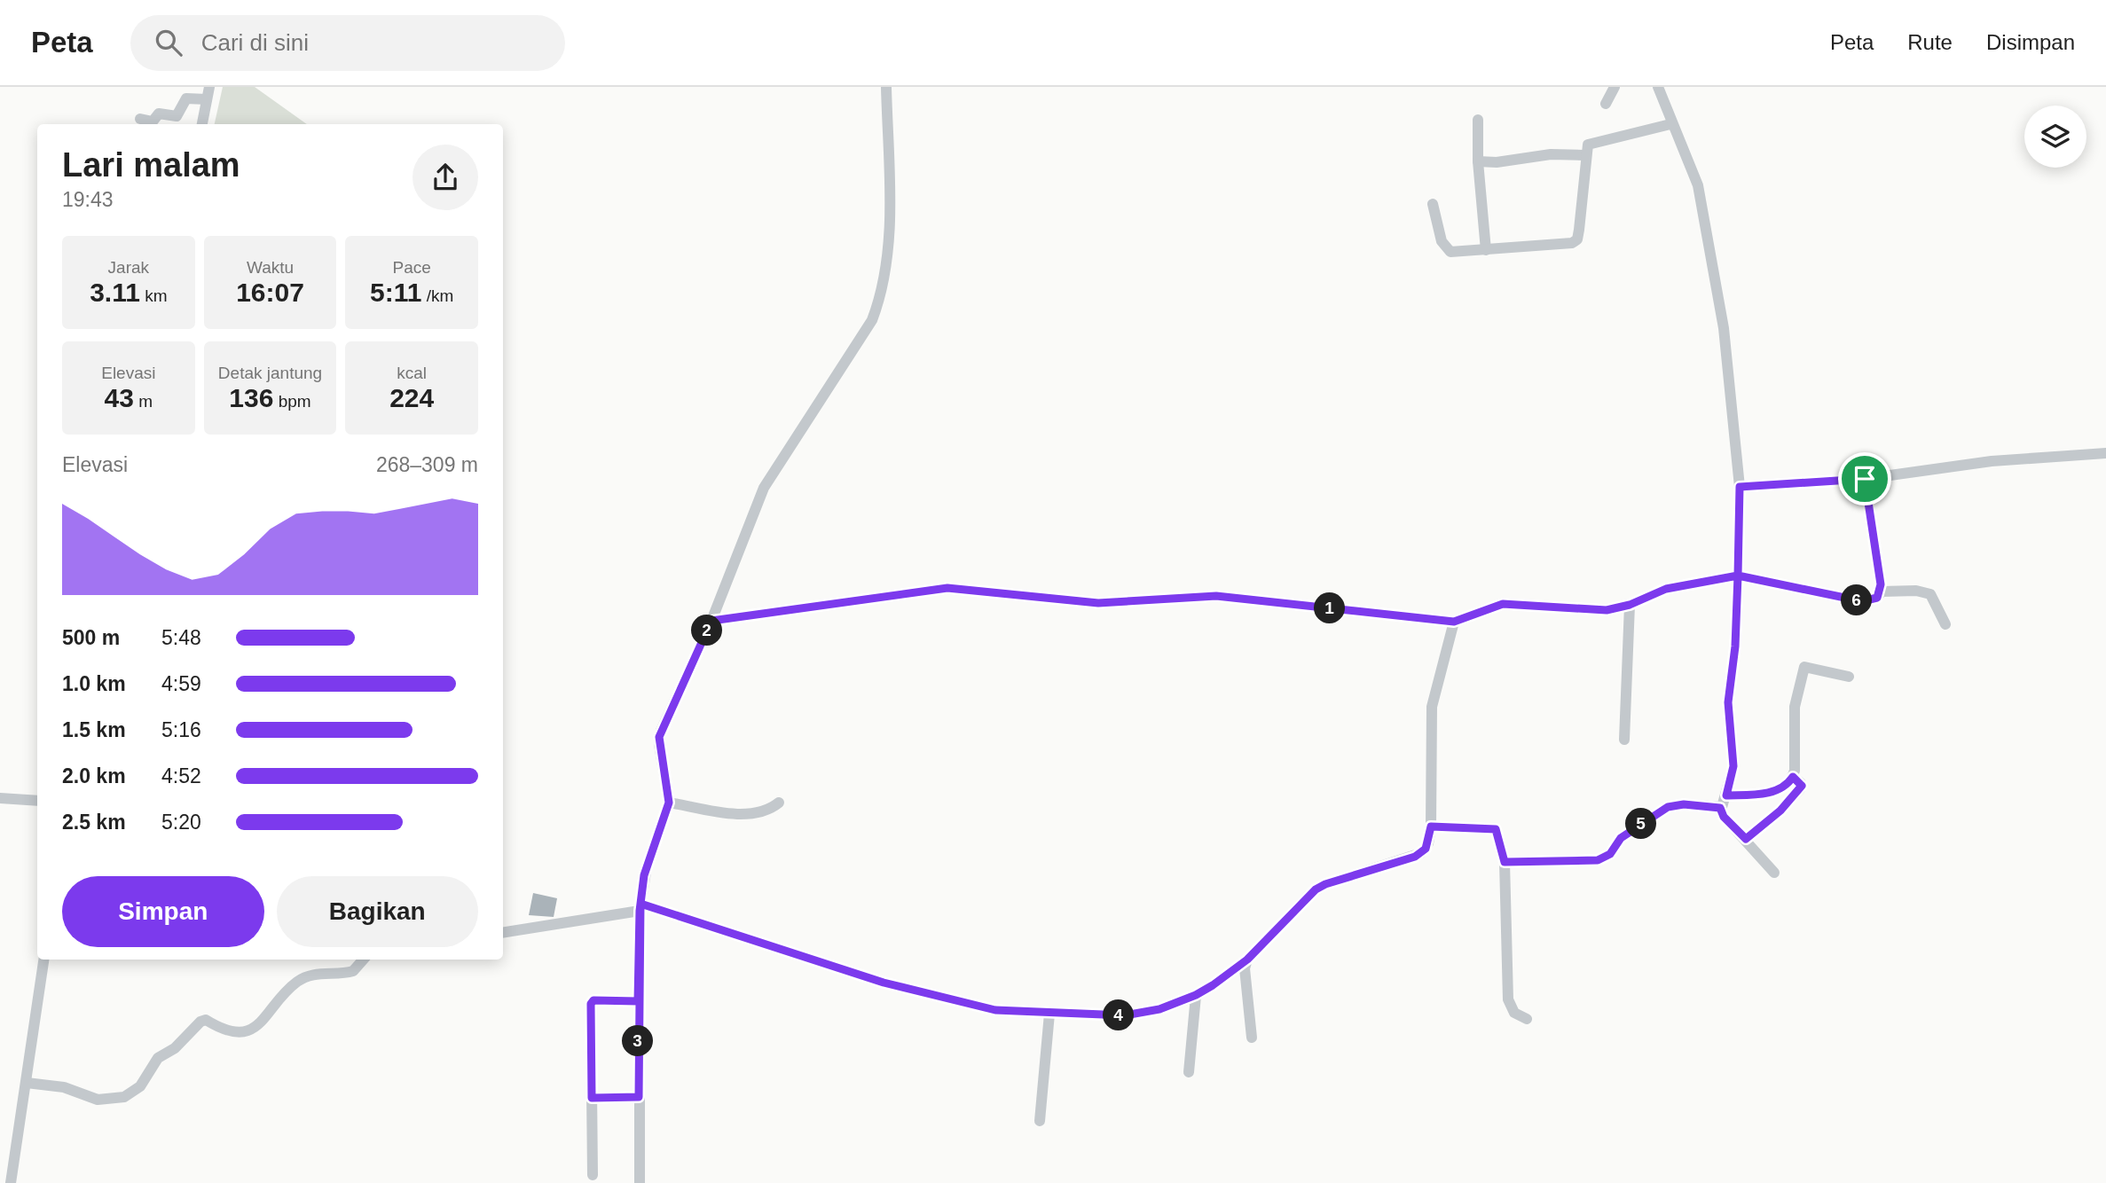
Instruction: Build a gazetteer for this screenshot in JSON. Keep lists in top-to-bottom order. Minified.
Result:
{"page":{"header":"Peta","search":"Cari di sini","nav":["Peta","Rute","Disimpan"],"heading":["Lari malam","19:43"],"stats":[["Jarak","3.11 km"],["Waktu","16:07"],["Pace","5:11 /km"],["Elevasi","43 m"],["Detak jantung","136 bpm"],["kcal","224"]],"chart":["Elevasi","268–309 m"],"pins":["6","1","2","5","4","3"],"list":[{"name":"500 m","note":"5:48"},{"name":"1.0 km","note":"4:59"},{"name":"1.5 km","note":"5:16"},{"name":"2.0 km","note":"4:52"},{"name":"2.5 km","note":"5:20"}],"buttons":["Simpan","Bagikan"]}}
